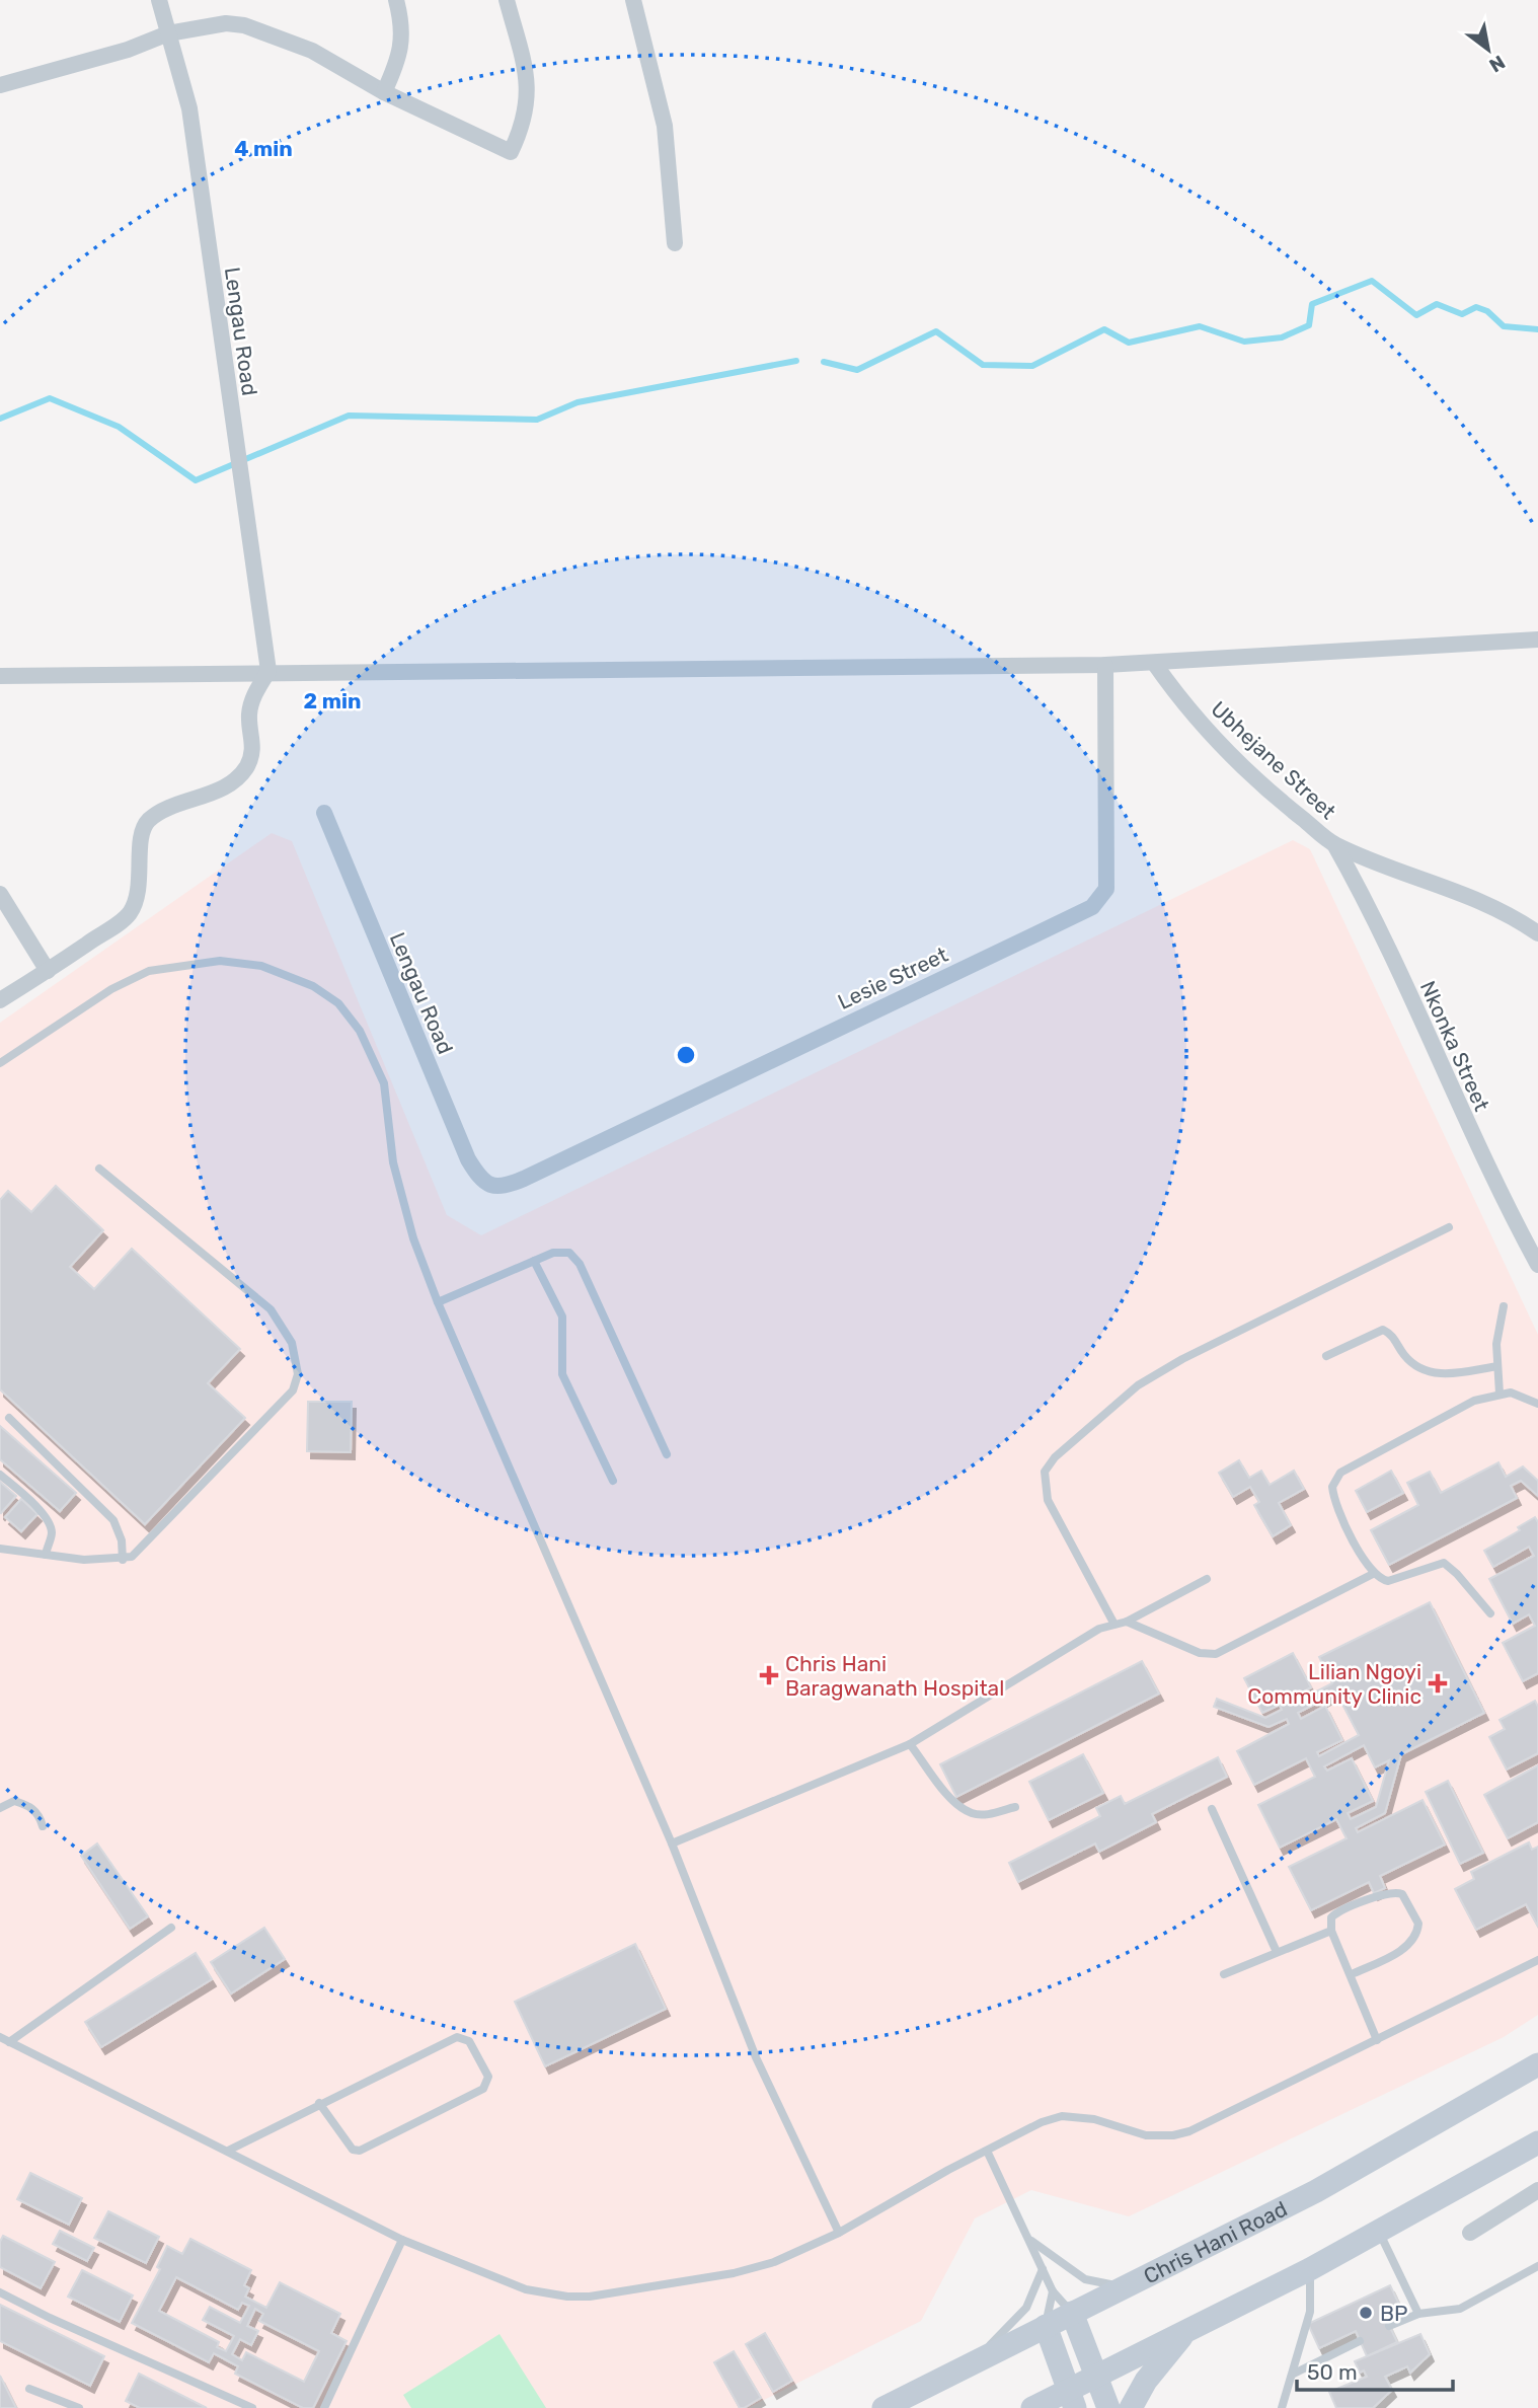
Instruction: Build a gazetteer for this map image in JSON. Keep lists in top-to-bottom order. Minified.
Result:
{"streets":{"main road":["Chris Hani Road"],"street":["Lengau Road","Ubhejane Street","Lesie Street","Nkonka Street"]},"crossings":[["Lengau Road","Lesie Street"],["Ubhejane Street","Nkonka Street"]],"places":{"health":["Chris Hani Baragwanath Hospital","Lilian Ngoyi Community Clinic"],"other":["BP"]},"scale_bar":"50 m","north":"bottom right","rings":["4 min","2 min"]}
